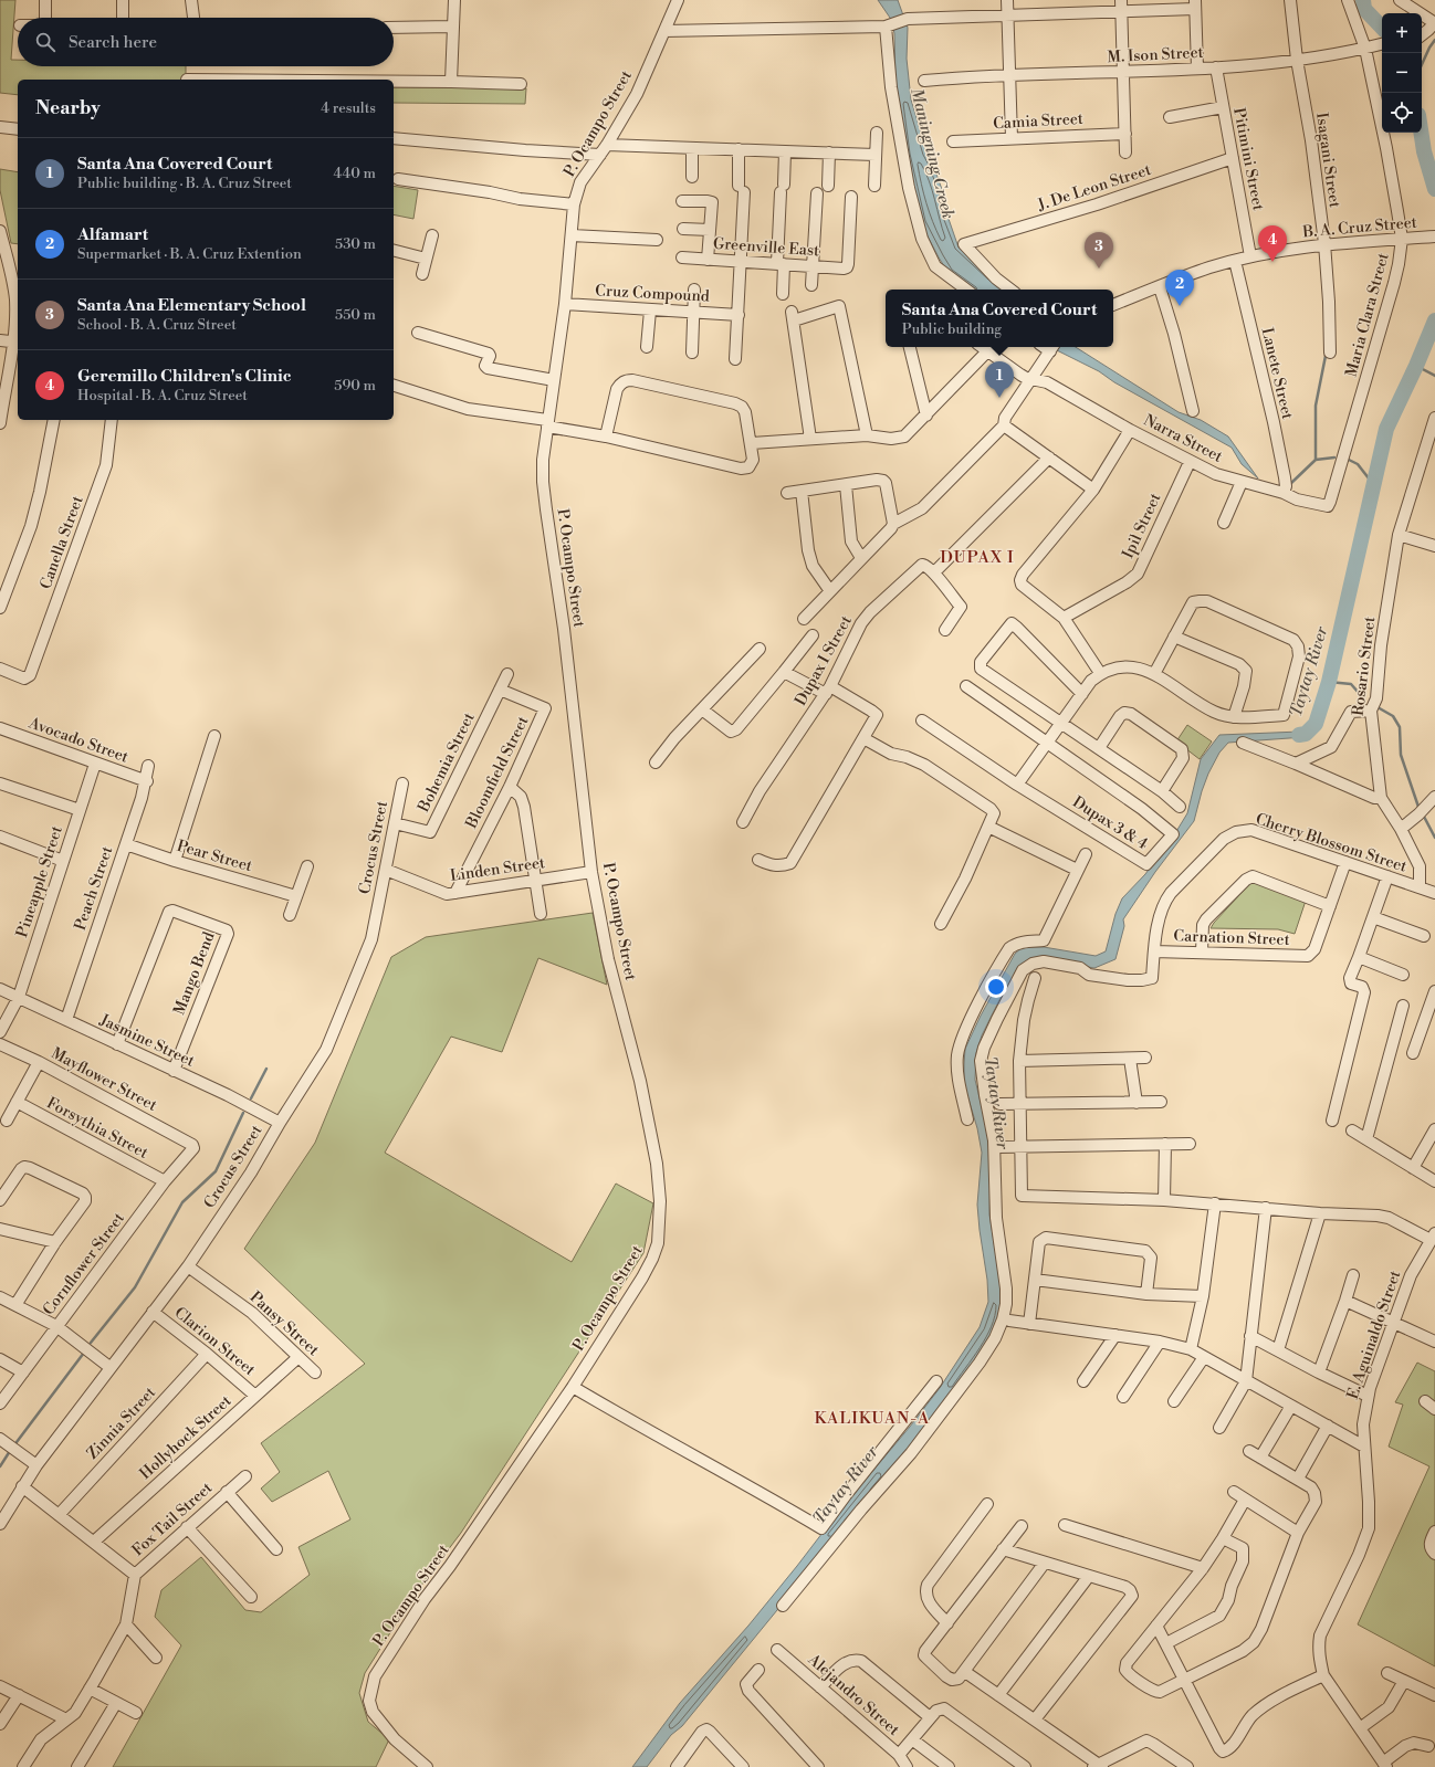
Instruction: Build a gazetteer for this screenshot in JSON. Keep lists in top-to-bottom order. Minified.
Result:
{"streets":{"street":["M. Ison Street","Camia Street","P. Ocampo Street","Pitimini Street","Isagani Street","J. De Leon Street","B. A. Cruz Street","Greenville East","Cruz Compound","Maria Clara Street","Lanete Street","Narra Street","Ipil Street","Canella Street","Dupax I Street","Rosario Street","Avocado Street","Bohemia Street","Bloomfield Street","Dupax 3 & 4","Cherry Blossom Street","Crocus Street","Pear Street","Linden Street","Pineapple Street","Peach Street","Carnation Street","Mango Bend","Jasmine Street","Mayflower Street","Forsythia Street","Cornflower Street","Pansy Street","E. Aguinaldo Street","Clarion Street","Zinnia Street","Hollyhock Street","Fox Tail Street","Alejandro Street"]},"crossings":[["M. Ison Street","Pitimini Street"],["M. Ison Street","Isagani Street"],["M. Ison Street","Maria Clara Street"],["P. Ocampo Street","Cruz Compound"],["P. Ocampo Street","Linden Street"],["Pitimini Street","J. De Leon Street"],["Pitimini Street","B. A. Cruz Street"],["Isagani Street","B. A. Cruz Street"],["B. A. Cruz Street","Maria Clara Street"],["B. A. Cruz Street","Lanete Street"],["Maria Clara Street","Narra Street"],["Lanete Street","Narra Street"],["Narra Street","Ipil Street"],["Rosario Street","Cherry Blossom Street"],["Avocado Street","Pineapple Street"],["Avocado Street","Peach Street"],["Bohemia Street","Bloomfield Street"],["Bohemia Street","Crocus Street"],["Bloomfield Street","Linden Street"],["Cherry Blossom Street","Carnation Street"],["Crocus Street","Linden Street"],["Crocus Street","Jasmine Street"],["Crocus Street","Pansy Street"],["Crocus Street","Clarion Street"],["Pear Street","Peach Street"],["Pineapple Street","Jasmine Street"],["Peach Street","Jasmine Street"],["Mango Bend","Jasmine Street"],["Mayflower Street","Cornflower Street"],["Forsythia Street","Cornflower Street"],["Pansy Street","Hollyhock Street"],["Clarion Street","Zinnia Street"],["Clarion Street","Hollyhock Street"]],"districts":["DUPAX I","KALIKUAN-A"],"water":["Maningning Creek","Taytay River"],"page":{"map_buttons":["+","−"],"search":"Search here","heading":["Nearby","4 results"],"list":[{"mark":"1","name":"Santa Ana Covered Court","note":"Public building · B. A. Cruz Street","value":"440 m"},{"mark":"2","name":"Alfamart","note":"Supermarket · B. A. Cruz Extention","value":"530 m"},{"mark":"3","name":"Santa Ana Elementary School","note":"School · B. A. Cruz Street","value":"550 m"},{"mark":"4","name":"Geremillo Children's Clinic","note":"Hospital · B. A. Cruz Street","value":"590 m"}],"pins":["4","3","2","1"],"popup":["Santa Ana Covered Court","Public building"]}}
